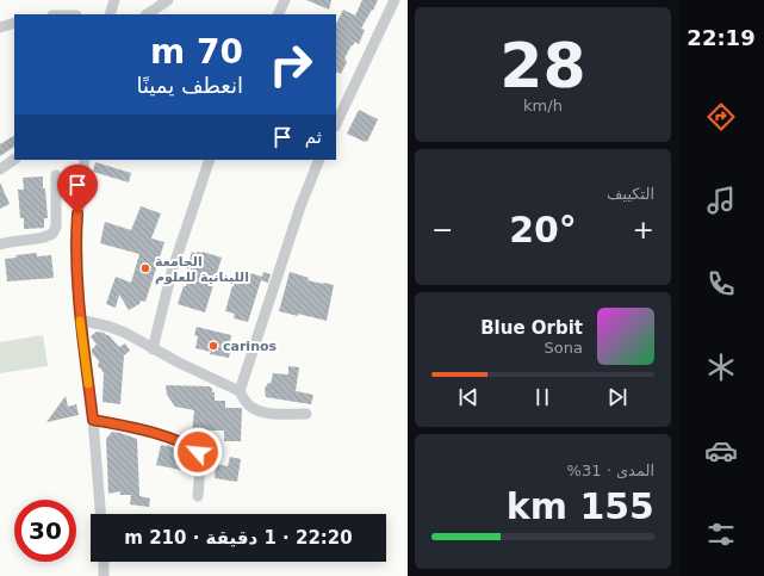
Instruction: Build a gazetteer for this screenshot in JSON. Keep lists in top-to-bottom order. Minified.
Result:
{"places":["الجامعة اللبنانية للعلوم","carinos"],"page":{"tabs":"22:19","tile":[["28","km/h"],"التكييف",["المدى · 31%","155 km"]],"turn":["70 m","انعطف يمينًا"],"then":"ثم","heat":["−","20°","+"],"song":["Blue Orbit","Sona"],"limit":"30","trip":"22:20 · 1 دقيقة · 210 m"}}
